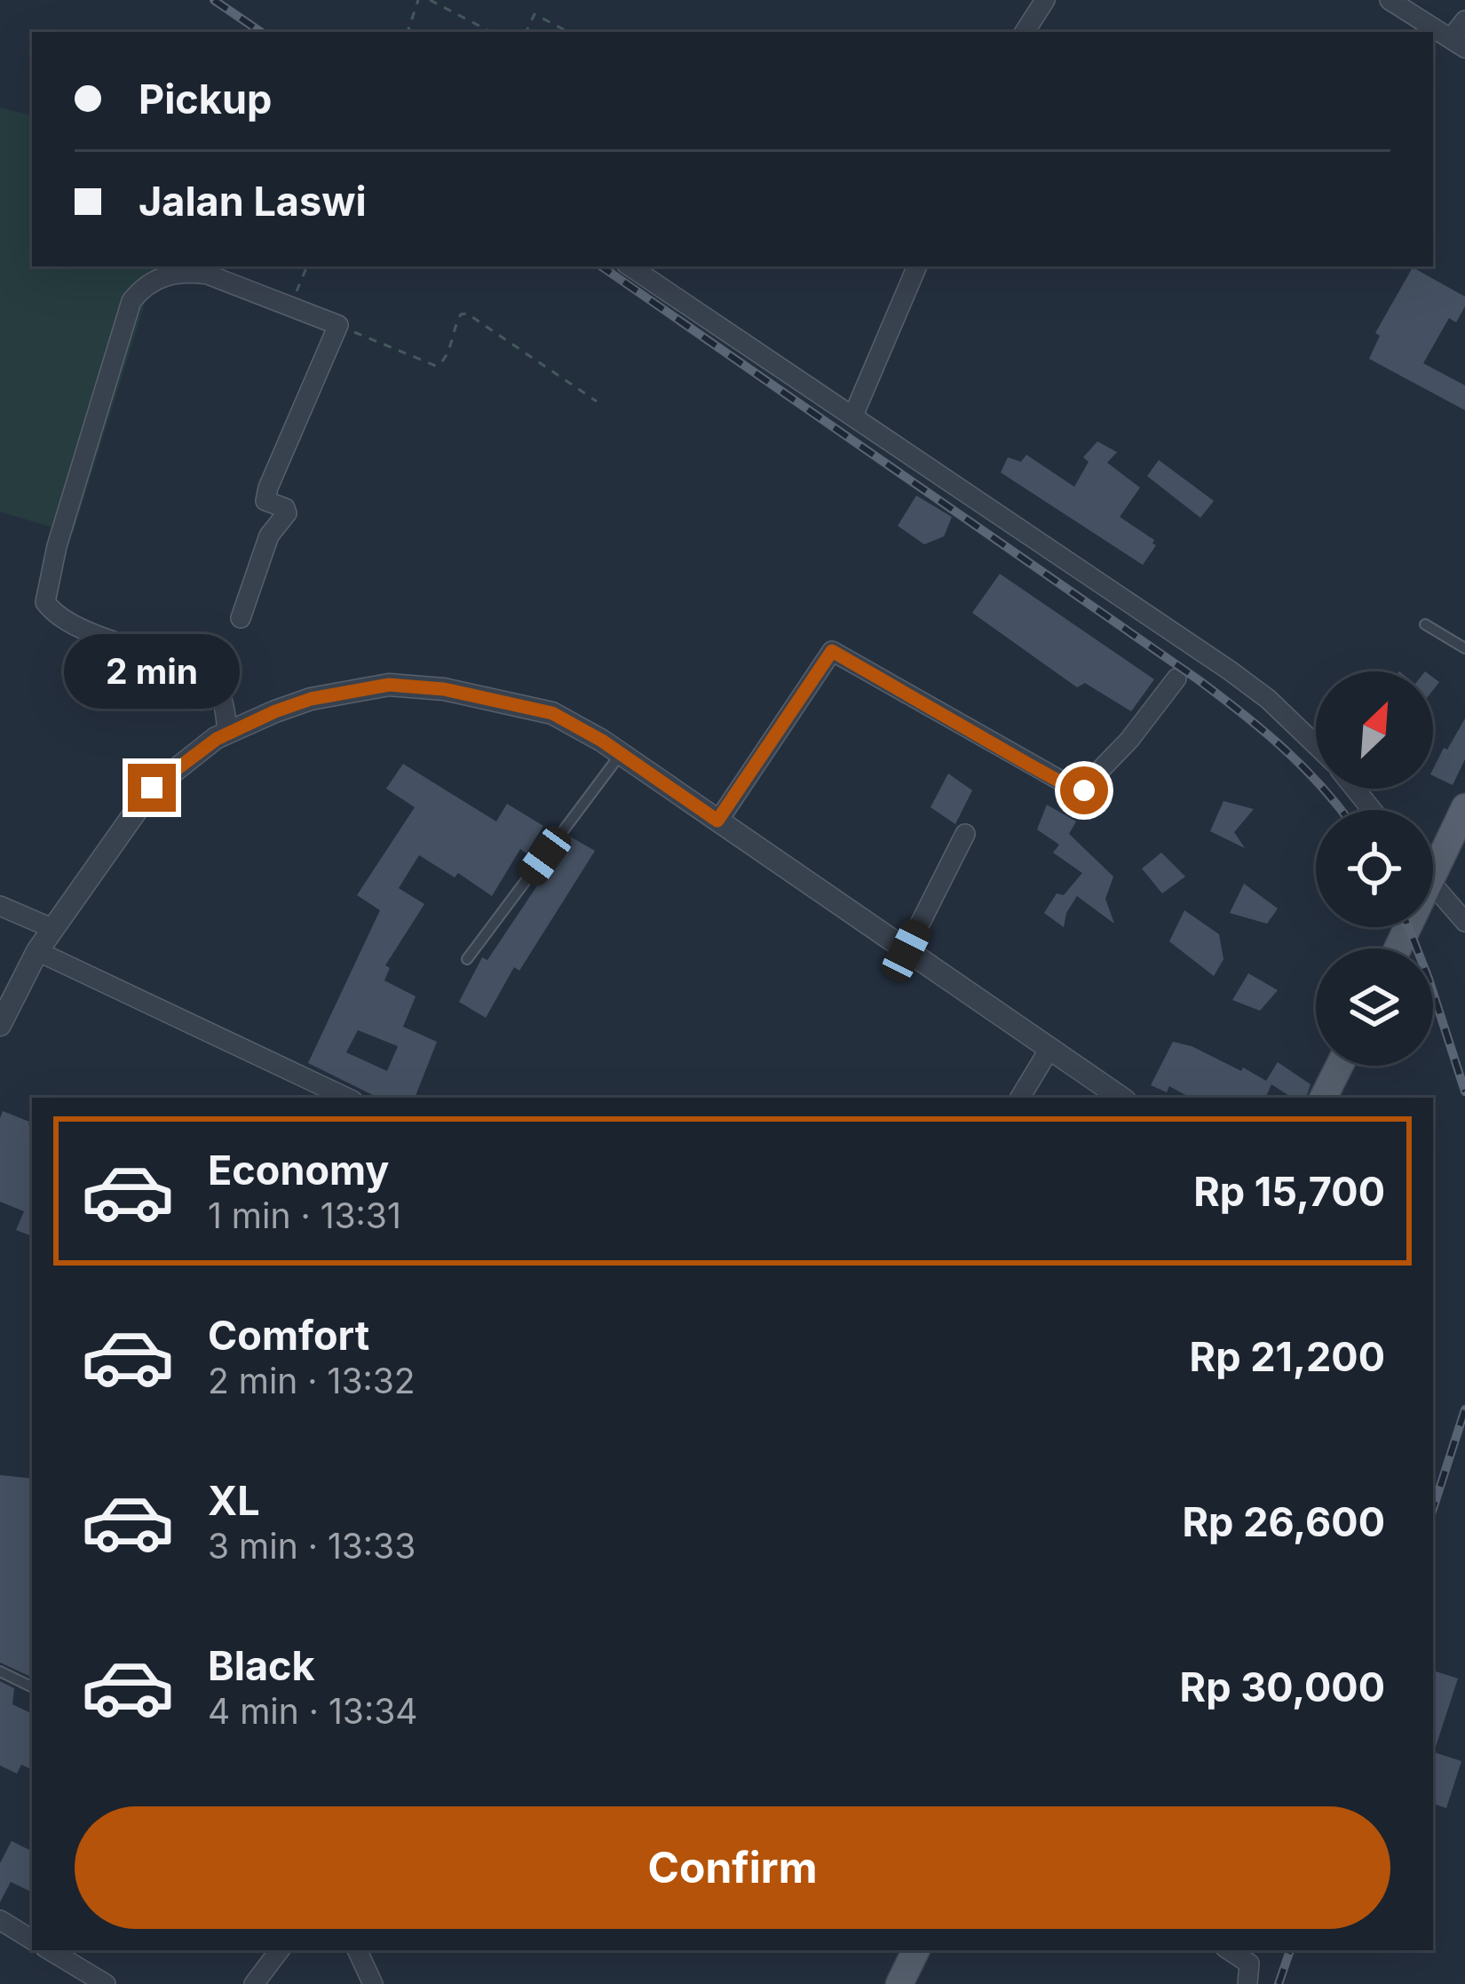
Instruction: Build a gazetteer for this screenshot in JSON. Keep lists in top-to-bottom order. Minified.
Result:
{"north":"top right","page":{"banner":["Pickup","Jalan Laswi"],"bubble":"2 min","list":[{"name":"Economy","note":"1 min · 13:31","value":"Rp 15,700"},{"name":"Comfort","note":"2 min · 13:32","value":"Rp 21,200"},{"name":"XL","note":"3 min · 13:33","value":"Rp 26,600"},{"name":"Black","note":"4 min · 13:34","value":"Rp 30,000"}],"buttons":"Confirm"}}
